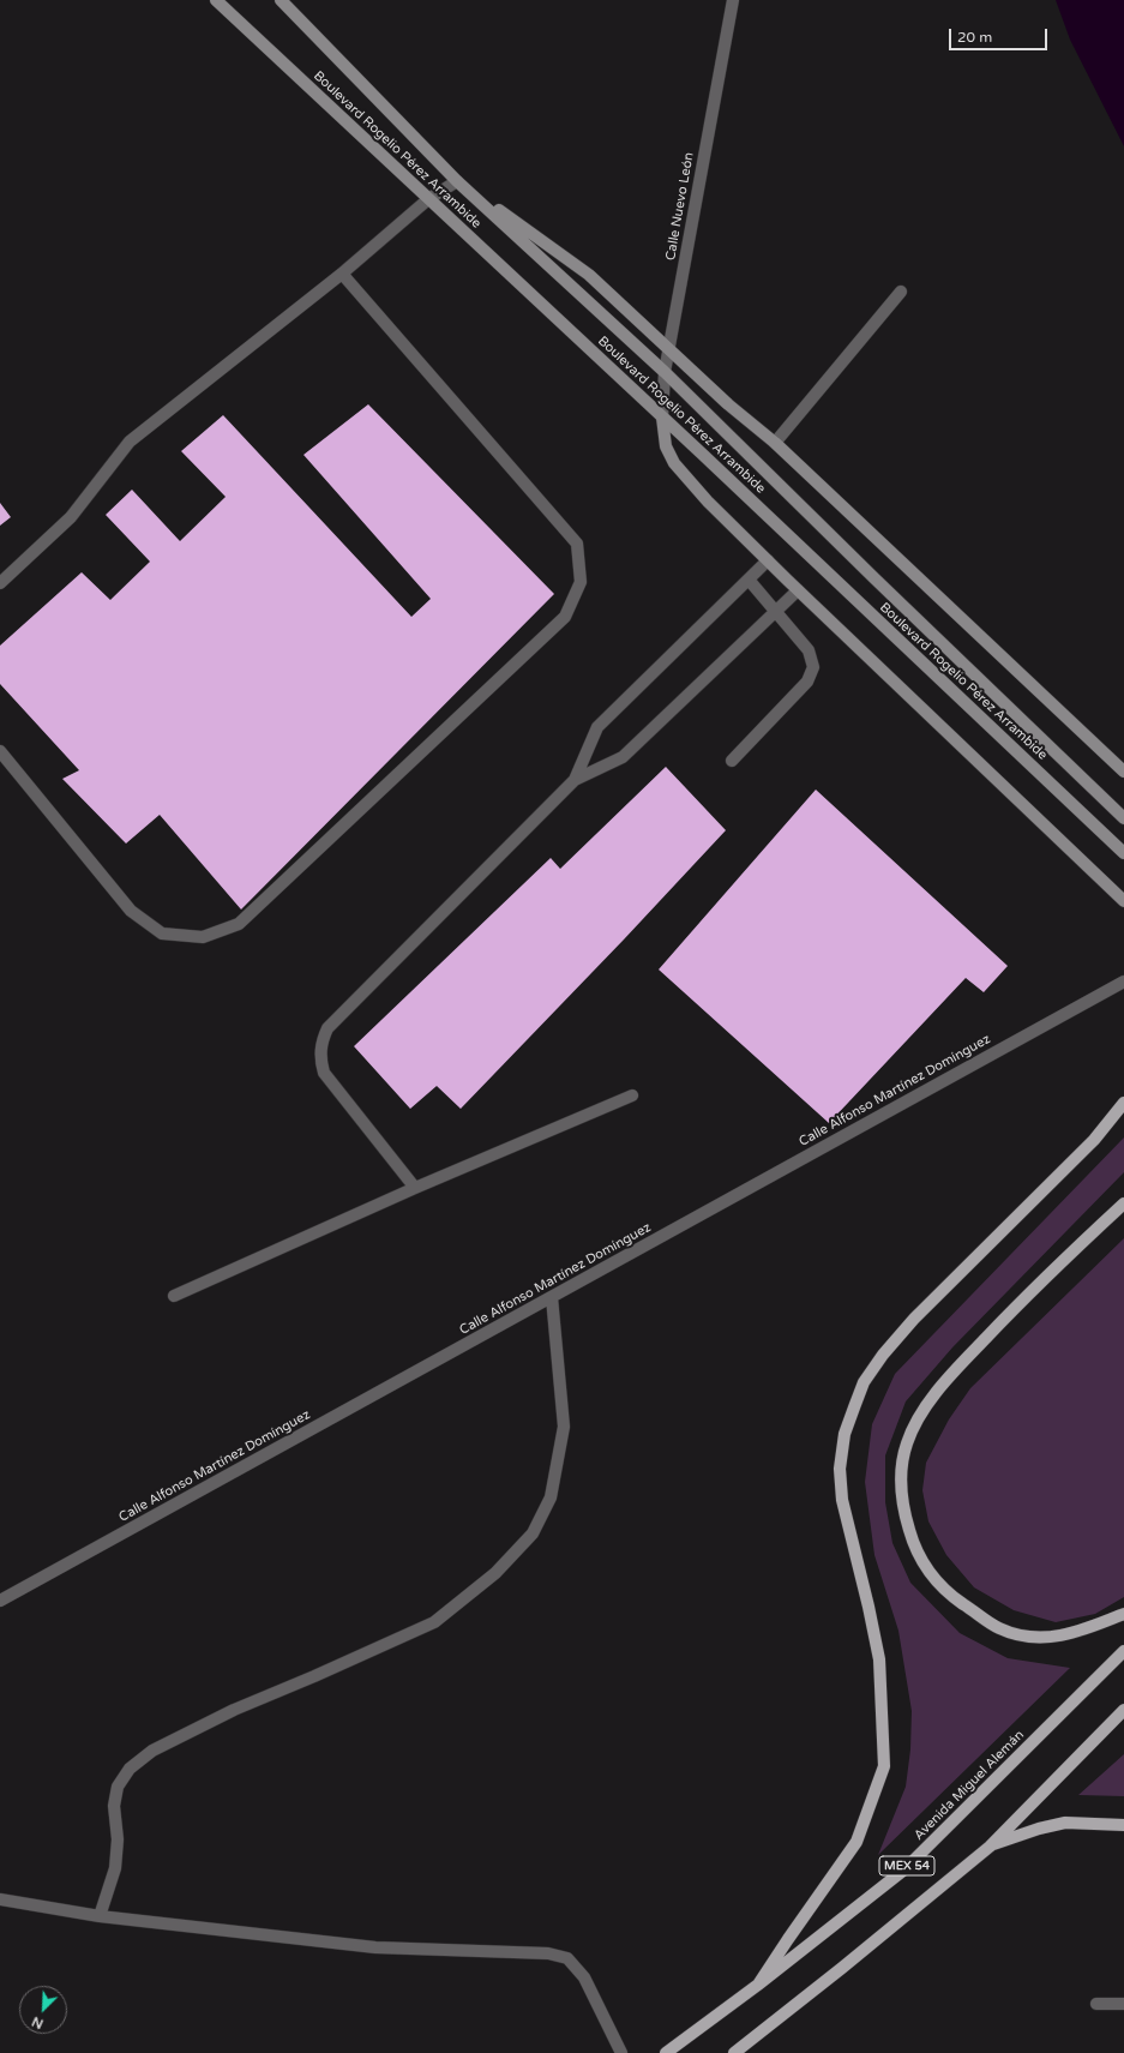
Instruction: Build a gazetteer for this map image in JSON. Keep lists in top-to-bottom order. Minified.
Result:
{"streets":{"main road":["Boulevard Rogelio Pérez Arrambide","Avenida Miguel Alemán","MEX 54"],"street":["Calle Nuevo León","Calle Alfonso Martínez Domínguez"]},"crossings":[["Boulevard Rogelio Pérez Arrambide","Calle Nuevo León"]],"scale_bar":"20 m","north":"bottom left"}
